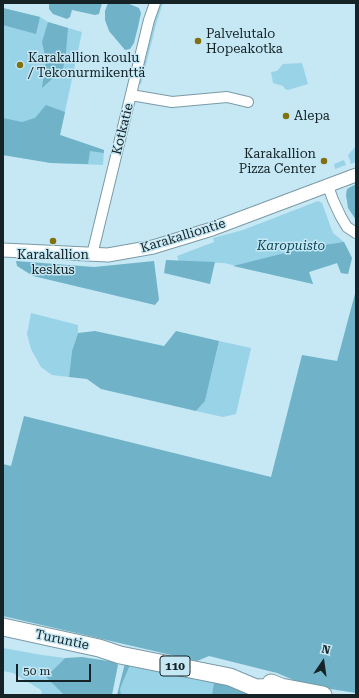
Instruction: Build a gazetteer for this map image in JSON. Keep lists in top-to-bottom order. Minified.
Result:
{"streets":{"main road":["Turuntie","110"],"street":["Kotkatie","Karakalliontie"]},"crossings":[["Kotkatie","Karakalliontie"]],"parks":["Karopuisto"],"places":["Palvelutalo Hopeakotka","Karakallion koulu / Tekonurmikenttä","Alepa","Karakallion Pizza Center","Karakallion keskus"],"scale_bar":"50 m","north":"top"}
